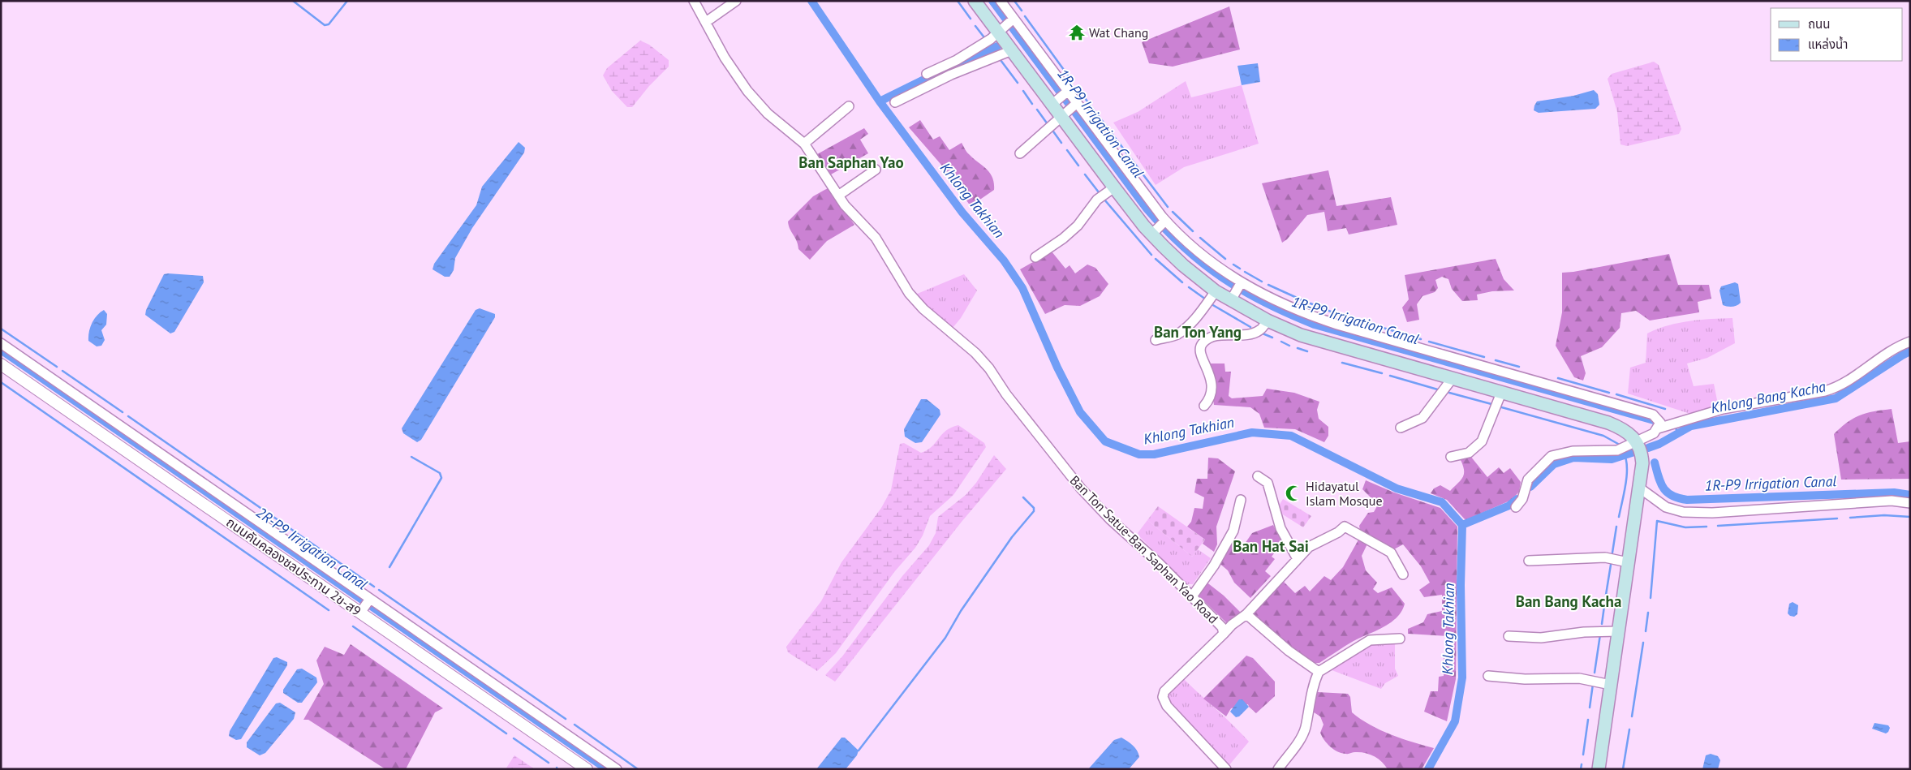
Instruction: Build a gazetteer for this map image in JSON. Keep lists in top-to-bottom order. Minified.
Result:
{"streets":{"street":["Ban Ton Satue-Ban Saphan Yao Road","ถนนคันคลองชลประทาน 2ข-ส9"]},"districts":["Ban Saphan Yao","Ban Ton Yang","Ban Hat Sai","Ban Bang Kacha"],"water":["1R-P9 Irrigation Canal","Khlong Takhian","Khlong Bang Kacha","2R-P9 Irrigation Canal"],"places":{"temple":["Wat Chang"],"mosque":["Hidayatul Islam Mosque"]},"legend":["ถนน","แหล่งน้ำ"]}
